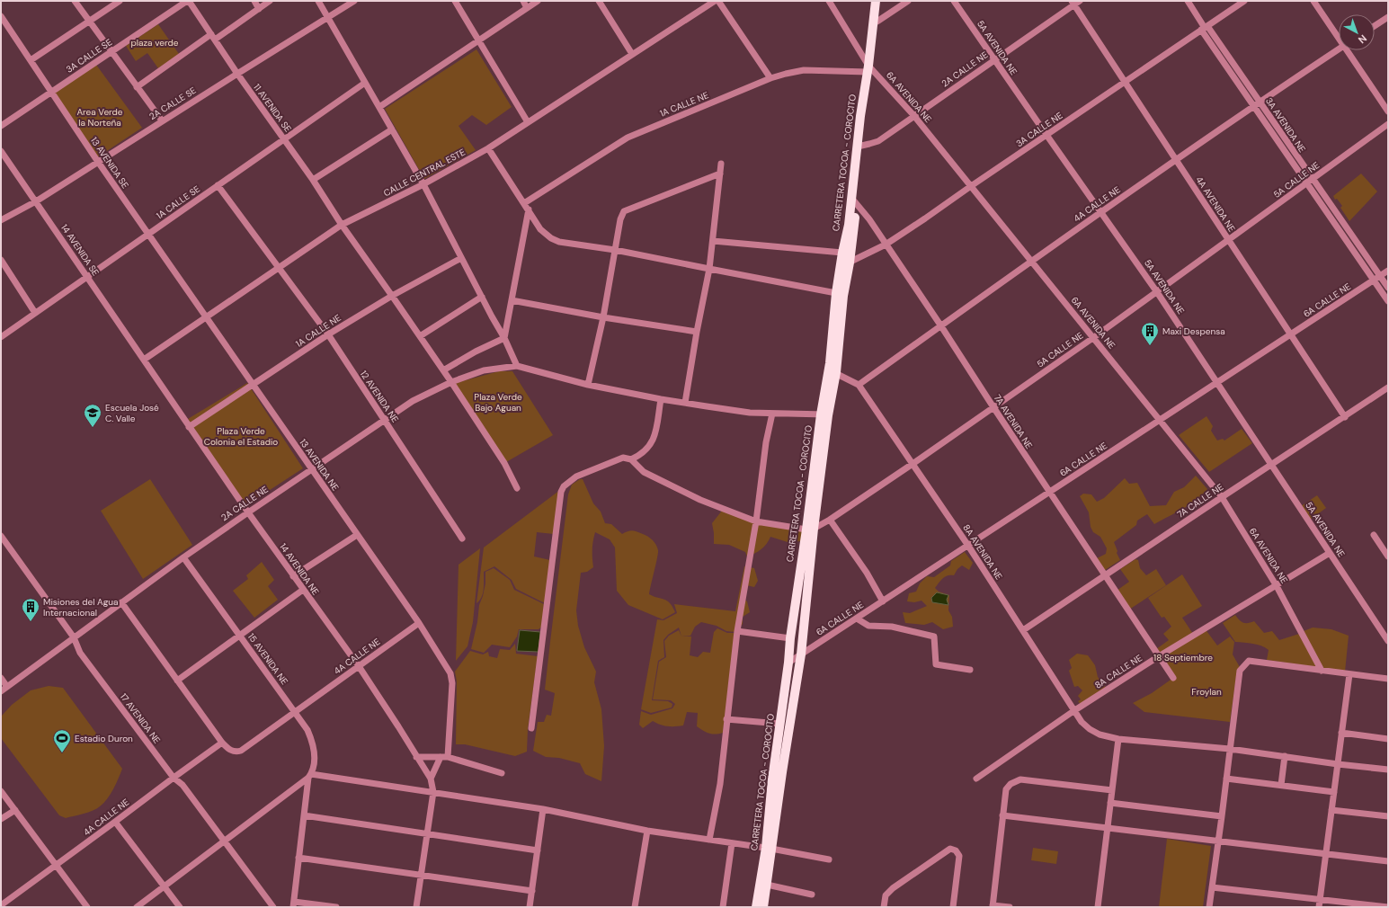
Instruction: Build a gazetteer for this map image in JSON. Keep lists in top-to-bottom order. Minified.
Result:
{"streets":{"main road":["CARRETERA TOCOA - COROCITO"],"street":["5A AVENIDA NE","3A CALLE SE","2A CALLE NE","6A AVENIDA NE","2A CALLE SE","1A CALLE NE","11 AVENIDA SE","3A CALLE NE","13 AVENIDA SE","CALLE CENTRAL ESTE","5A CALLE NE","1A CALLE SE","4A CALLE NE","4A AVENIDA NE","14 AVENIDA SE","6A CALLE NE","12 AVENIDA NE","7A AVENIDA NE","13 AVENIDA NE","7A CALLE NE","8A AVENIDA NE","14 AVENIDA NE","15 AVENIDA NE","8A CALLE NE","17 AVENIDA NE"]},"crossings":[["5A AVENIDA NE","2A CALLE NE"],["5A AVENIDA NE","3A CALLE NE"],["5A AVENIDA NE","5A CALLE NE"],["5A AVENIDA NE","4A CALLE NE"],["5A AVENIDA NE","6A CALLE NE"],["5A AVENIDA NE","7A CALLE NE"],["5A AVENIDA NE","8A CALLE NE"],["3A CALLE SE","11 AVENIDA SE"],["3A CALLE SE","13 AVENIDA SE"],["2A CALLE NE","6A AVENIDA NE"],["2A CALLE NE","11 AVENIDA SE"],["2A CALLE NE","CARRETERA TOCOA - COROCITO"],["2A CALLE NE","4A AVENIDA NE"],["2A CALLE NE","12 AVENIDA NE"],["2A CALLE NE","13 AVENIDA NE"],["2A CALLE NE","14 AVENIDA NE"],["2A CALLE NE","15 AVENIDA NE"],["2A CALLE NE","17 AVENIDA NE"],["6A AVENIDA NE","1A CALLE NE"],["6A AVENIDA NE","3A CALLE NE"],["6A AVENIDA NE","CARRETERA TOCOA - COROCITO"],["6A AVENIDA NE","5A CALLE NE"],["6A AVENIDA NE","4A CALLE NE"],["6A AVENIDA NE","6A CALLE NE"],["6A AVENIDA NE","7A CALLE NE"],["6A AVENIDA NE","8A CALLE NE"],["2A CALLE SE","11 AVENIDA SE"],["2A CALLE SE","13 AVENIDA SE"],["2A CALLE SE","14 AVENIDA SE"],["1A CALLE NE","11 AVENIDA SE"],["1A CALLE NE","CARRETERA TOCOA - COROCITO"],["1A CALLE NE","12 AVENIDA NE"],["1A CALLE NE","13 AVENIDA NE"],["1A CALLE NE","14 AVENIDA NE"],["11 AVENIDA SE","CALLE CENTRAL ESTE"],["11 AVENIDA SE","1A CALLE SE"],["3A CALLE NE","CARRETERA TOCOA - COROCITO"],["3A CALLE NE","4A AVENIDA NE"],["3A CALLE NE","7A AVENIDA NE"],["13 AVENIDA SE","CALLE CENTRAL ESTE"],["13 AVENIDA SE","1A CALLE SE"],["13 AVENIDA SE","13 AVENIDA NE"],["CARRETERA TOCOA - COROCITO","5A CALLE NE"],["CARRETERA TOCOA - COROCITO","6A CALLE NE"],["CARRETERA TOCOA - COROCITO","7A AVENIDA NE"],["CALLE CENTRAL ESTE","14 AVENIDA SE"],["CALLE CENTRAL ESTE","12 AVENIDA NE"],["CALLE CENTRAL ESTE","13 AVENIDA NE"],["CALLE CENTRAL ESTE","14 AVENIDA NE"],["5A CALLE NE","4A AVENIDA NE"],["5A CALLE NE","7A AVENIDA NE"],["5A CALLE NE","8A AVENIDA NE"],["1A CALLE SE","14 AVENIDA SE"],["1A CALLE SE","12 AVENIDA NE"],["4A CALLE NE","4A AVENIDA NE"],["4A CALLE NE","7A AVENIDA NE"],["4A CALLE NE","13 AVENIDA NE"],["4A CALLE NE","8A AVENIDA NE"],["4A CALLE NE","14 AVENIDA NE"],["4A CALLE NE","15 AVENIDA NE"],["4A CALLE NE","17 AVENIDA NE"],["4A AVENIDA NE","6A CALLE NE"],["4A AVENIDA NE","7A CALLE NE"],["14 AVENIDA SE","14 AVENIDA NE"],["6A CALLE NE","7A AVENIDA NE"],["6A CALLE NE","8A AVENIDA NE"],["7A AVENIDA NE","7A CALLE NE"],["7A AVENIDA NE","8A CALLE NE"],["7A CALLE NE","8A AVENIDA NE"],["8A AVENIDA NE","8A CALLE NE"]],"parks":["plaza verde","Area Verde la Norteña","Plaza Verde Bajo Aguan","Plaza Verde Colonia el Estadio","18 Septiembre","Froylan"],"places":{"building":["Maxi Despensa","Misiones del Agua Internacional"],"school or university":["Escuela José C. Valle"],"sports":["Estadio Duron"]},"north":"bottom right"}
